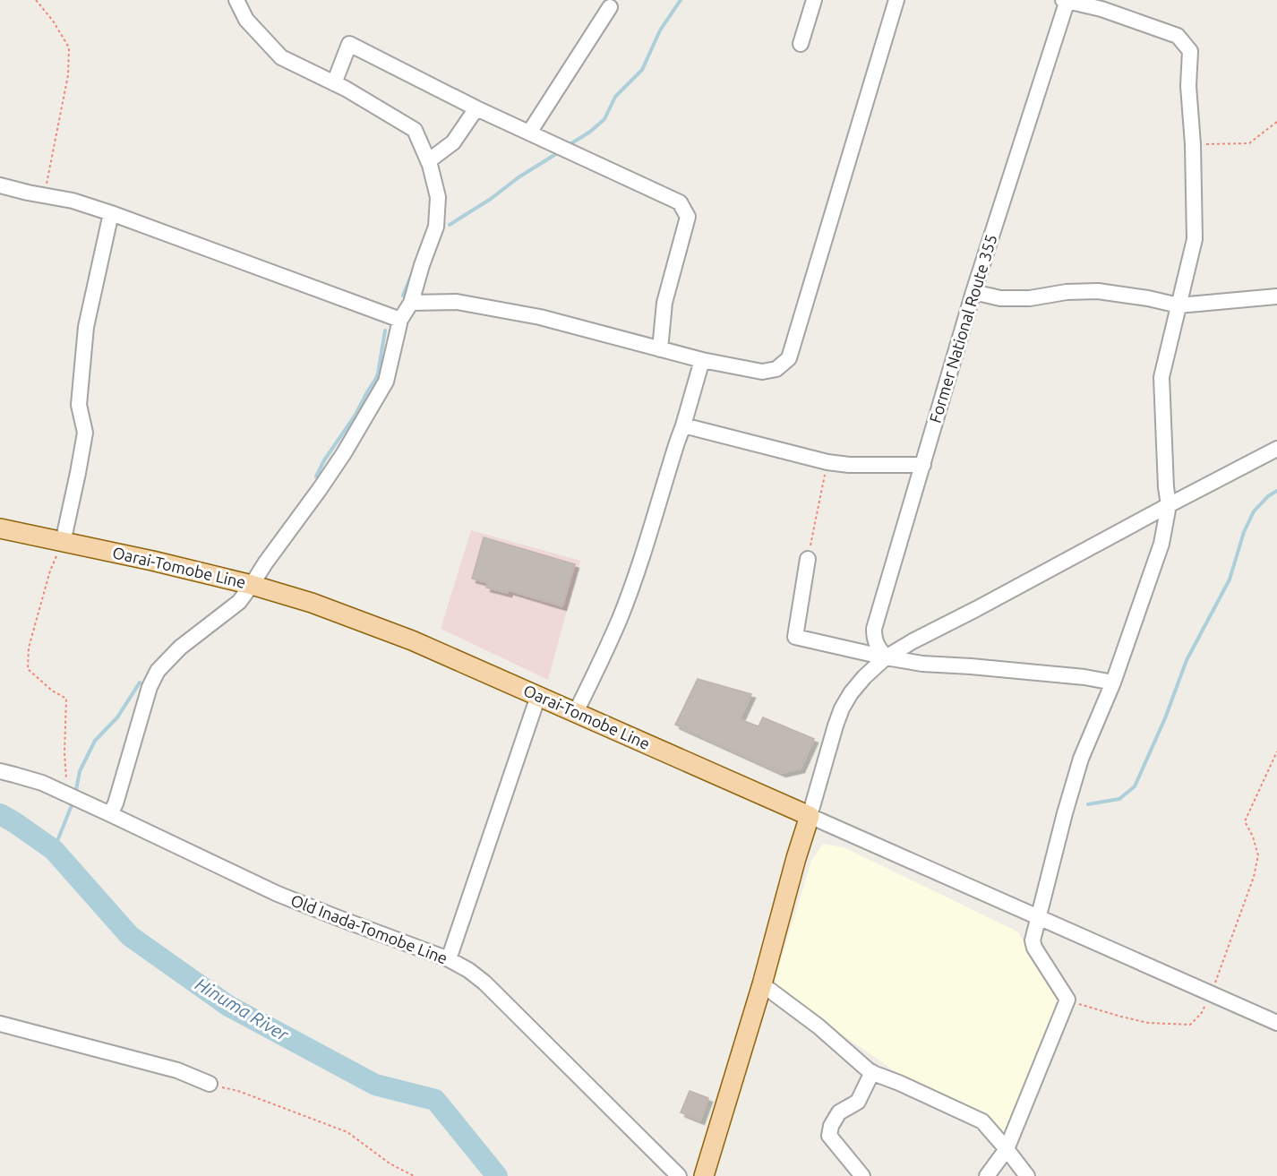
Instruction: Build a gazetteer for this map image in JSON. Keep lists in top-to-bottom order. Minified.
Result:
{"streets":{"main road":["Oarai-Tomobe Line"],"street":["Former National Route 355","Old Inada-Tomobe Line"]},"water":["Hinuma River"]}
